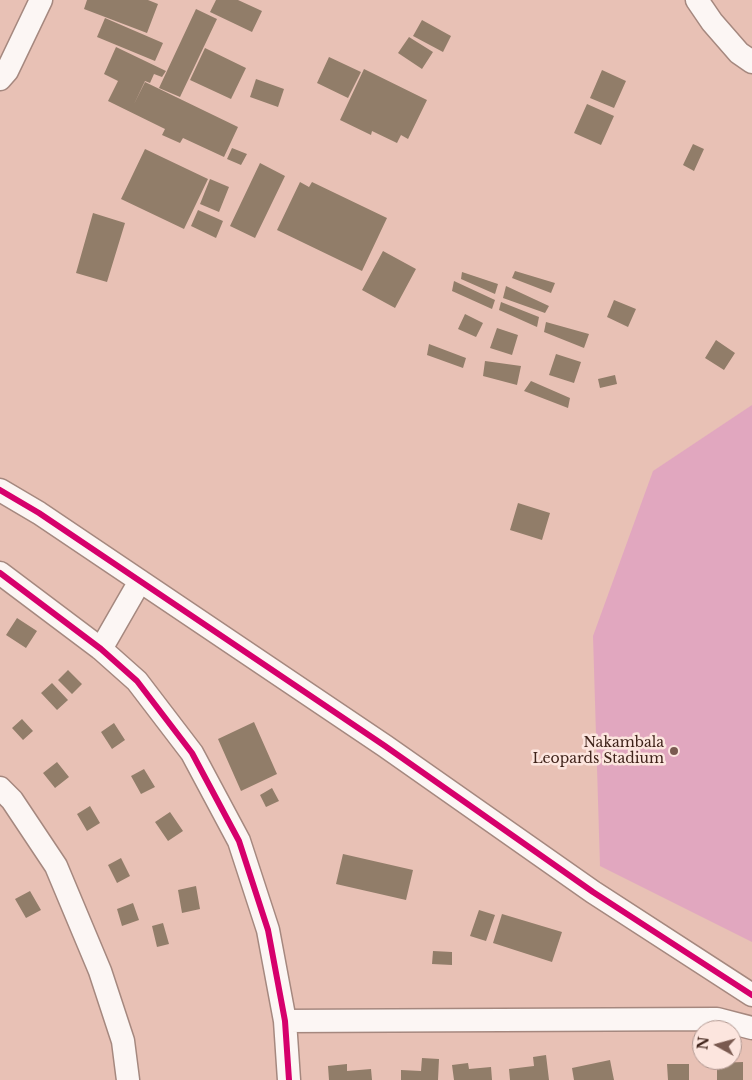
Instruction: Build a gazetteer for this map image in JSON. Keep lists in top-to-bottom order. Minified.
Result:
{"places":["Nakambala Leopards Stadium"],"north":"left"}
